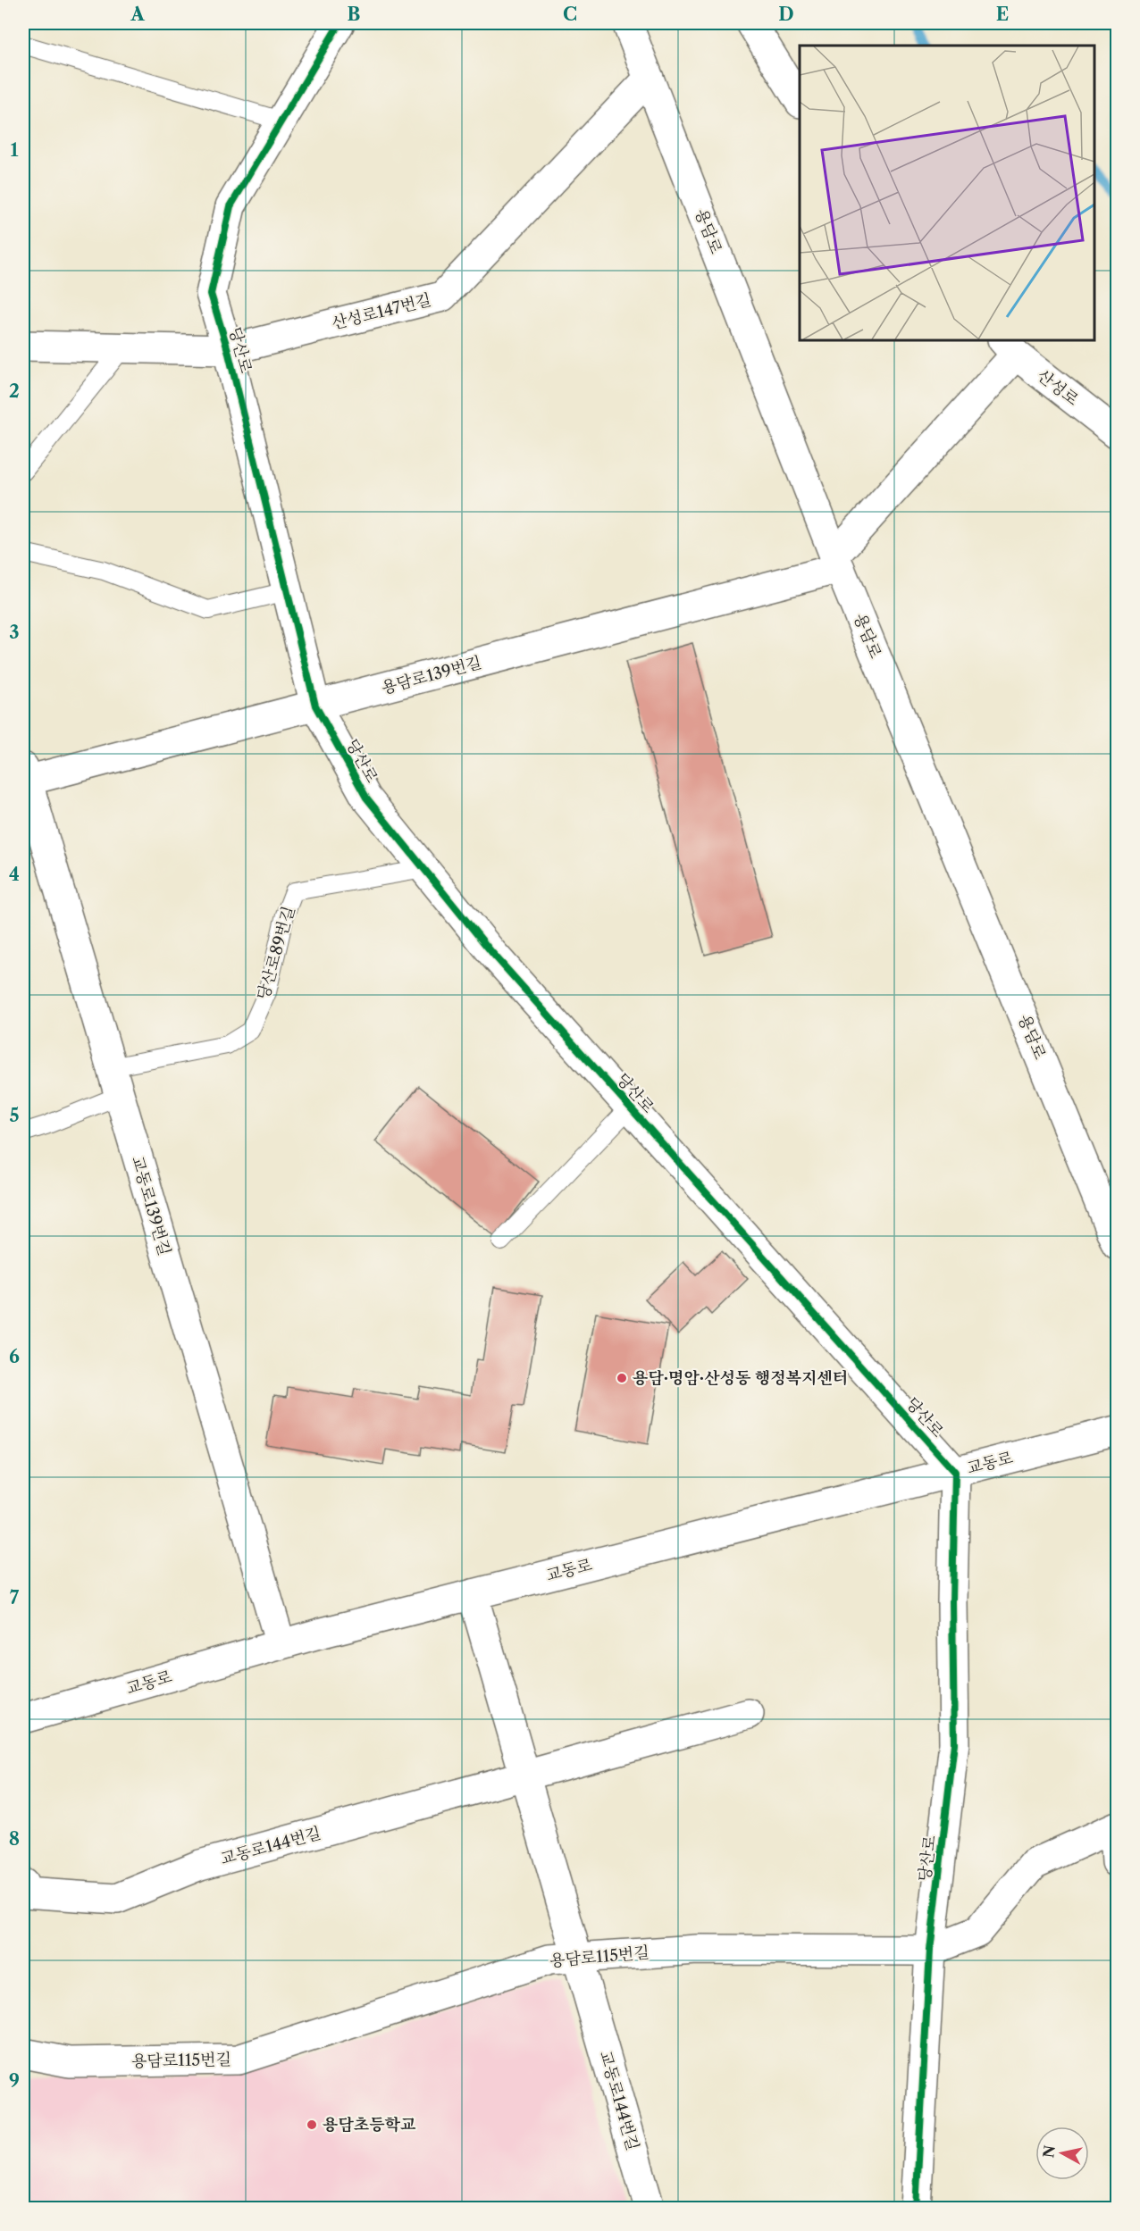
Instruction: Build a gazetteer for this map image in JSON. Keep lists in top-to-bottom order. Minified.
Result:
{"streets":{"street":["용담로","산성로147번길","당산로","산성로","용담로139번길","교동로139번길","교동로","교동로144번길","용담로115번길"],"lane":["당산로89번길"]},"crossings":[["용담로","산성로147번길"],["용담로","용담로139번길"],["산성로147번길","당산로"],["당산로","용담로139번길"],["당산로","당산로89번길"],["당산로","교동로"],["당산로","용담로115번길"],["용담로139번길","교동로139번길"],["당산로89번길","교동로139번길"],["교동로139번길","교동로"],["교동로","교동로144번길"],["교동로144번길","용담로115번길"]],"places":["용담·명암·산성동 행정복지센터","용담초등학교"],"north":"left","grid":{"columns":["A","B","C","D","E"],"rows":["1","2","3","4","5","6","7","8","9"]}}
